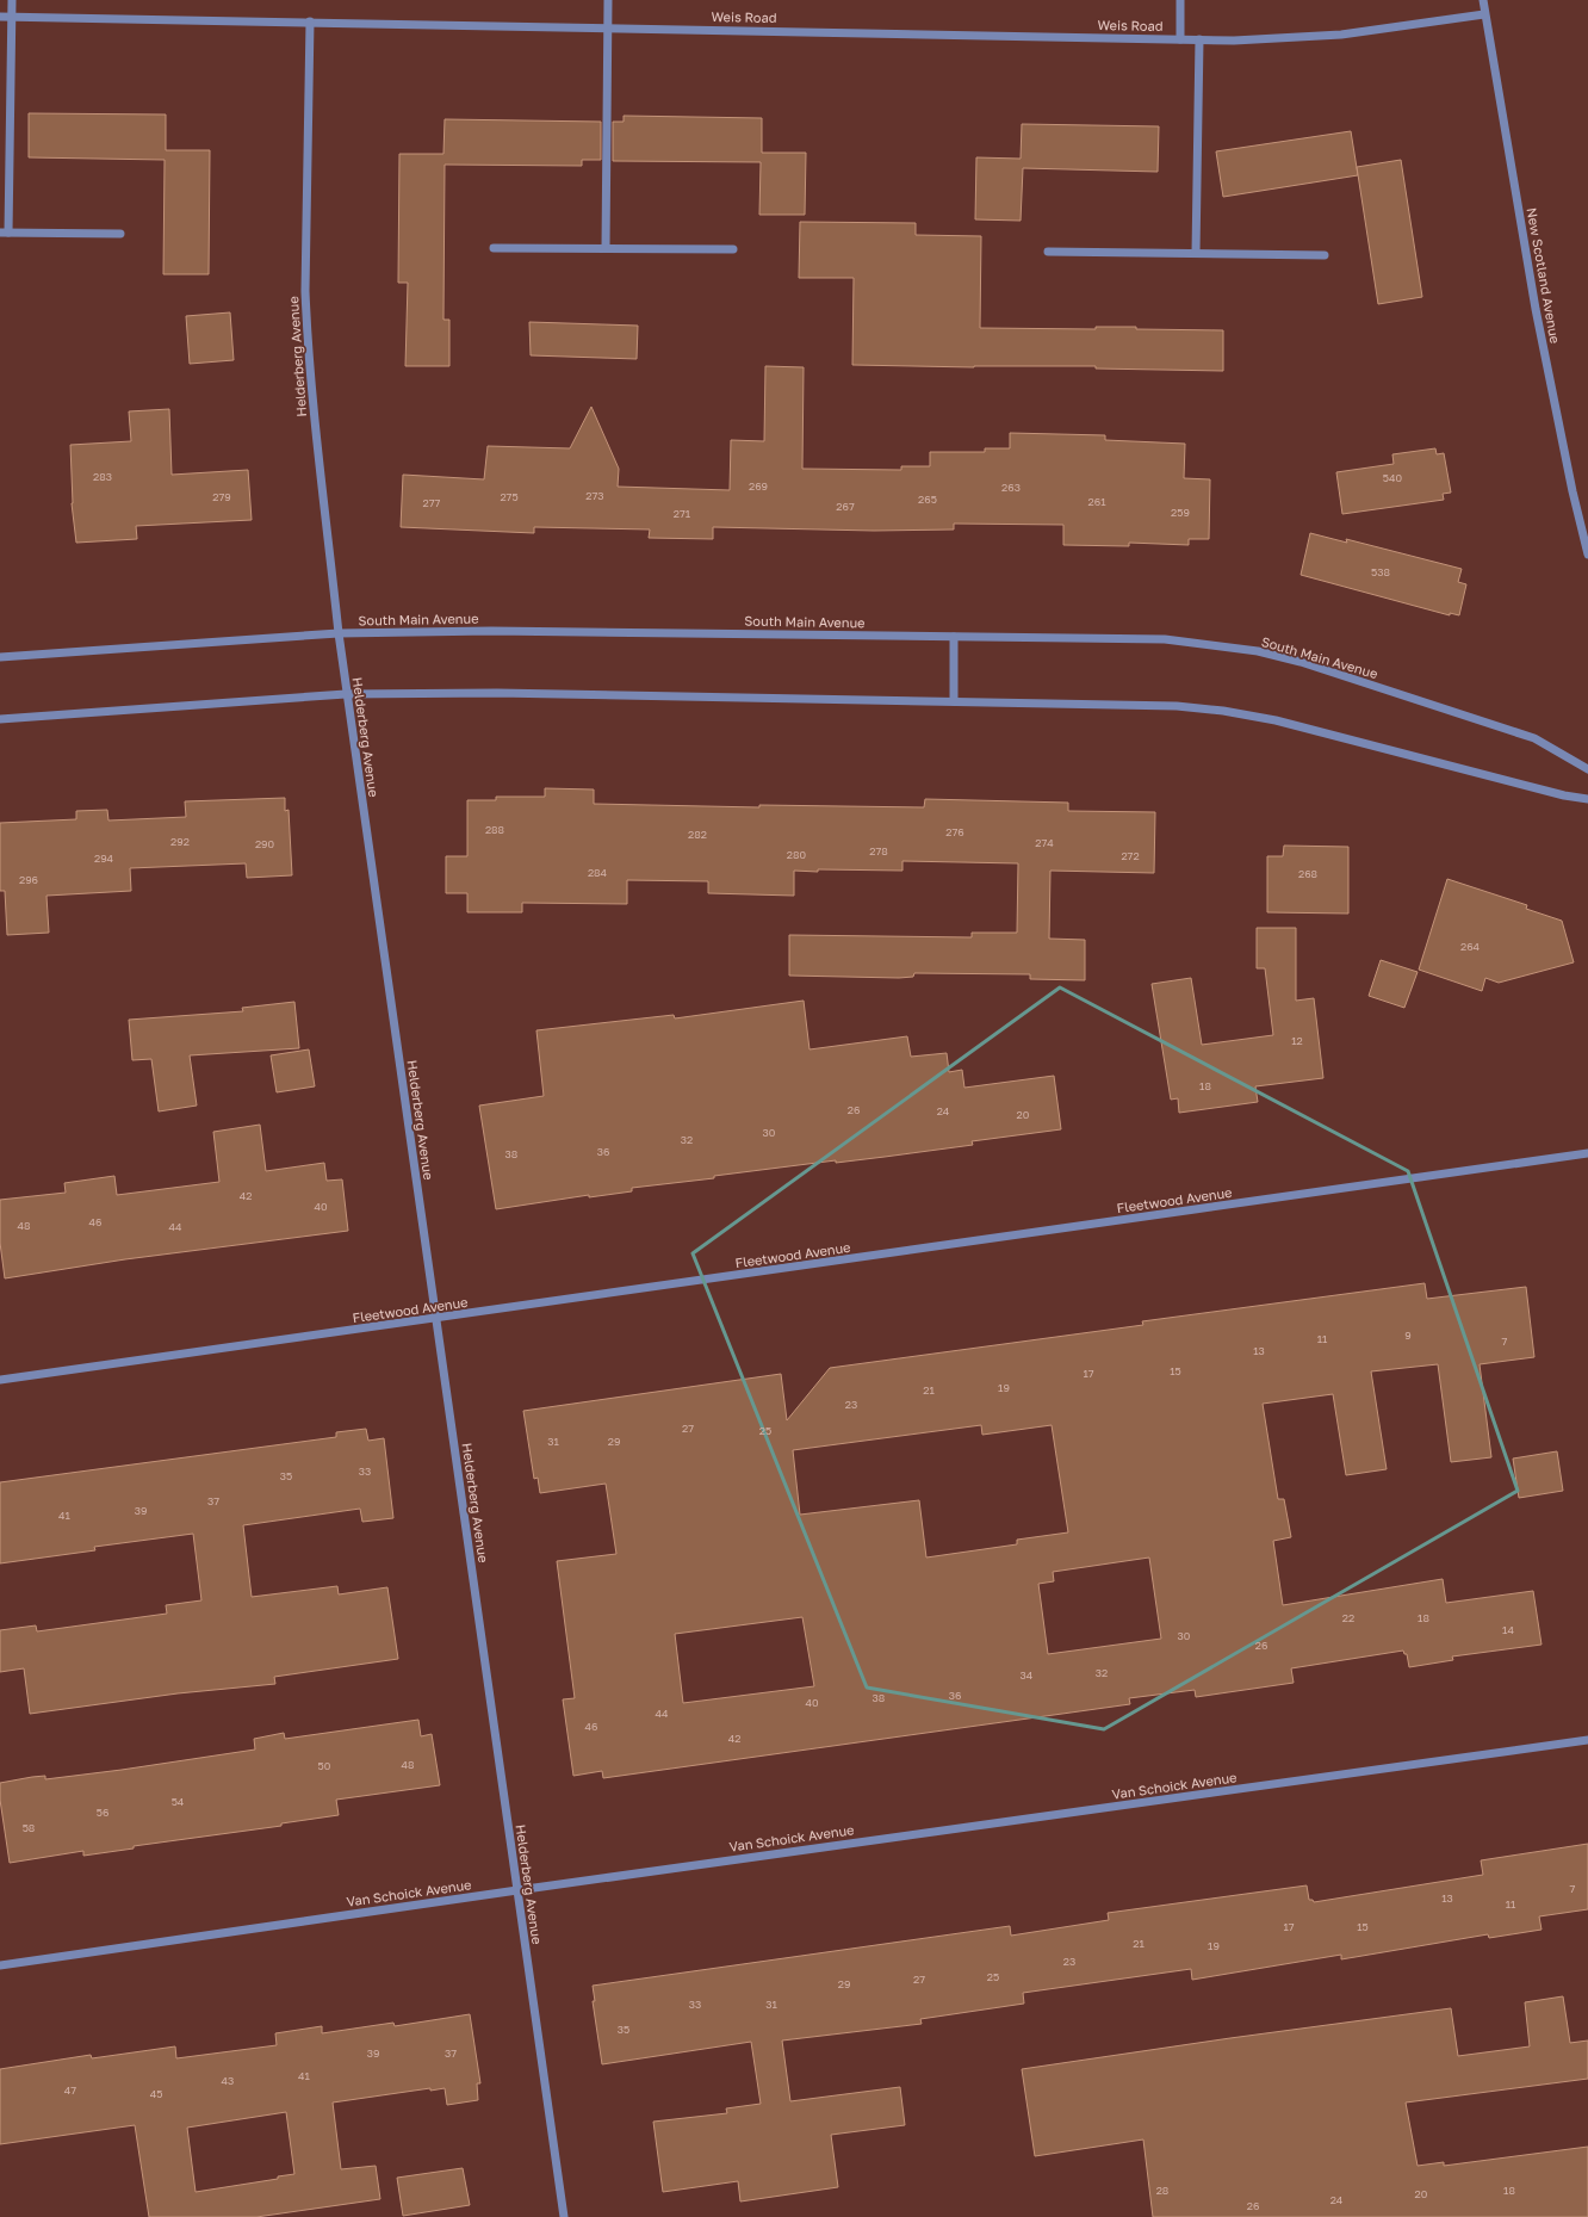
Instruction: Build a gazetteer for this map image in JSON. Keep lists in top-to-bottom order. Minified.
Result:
{"streets":{"street":["Weis Road","New Scotland Avenue","Helderberg Avenue","South Main Avenue","Fleetwood Avenue","Van Schoick Avenue"]},"crossings":[["Weis Road","New Scotland Avenue"],["Weis Road","Helderberg Avenue"],["Helderberg Avenue","South Main Avenue"],["Helderberg Avenue","Fleetwood Avenue"],["Helderberg Avenue","Van Schoick Avenue"]],"house_numbers":["283","540","269","263","273","279","275","265","261","277","267","259","271","538","288","276","282","292","274","290","278","280","272","294","284","268","296","264","12","18","26","24","20","30","32","36","38","42","40","46","48","44","9","11","7","13","15","17","19","21","23","27","25","31","29","33","35","37","39","41","22","18","14","30","26","32","34","36","38","40","44","46","42","48","50","54","56","58","7","13","11","17","15","21","19","23","25","27","29","33","31","35","39","37","41","43","47","45","28","18","20","24","26"]}
